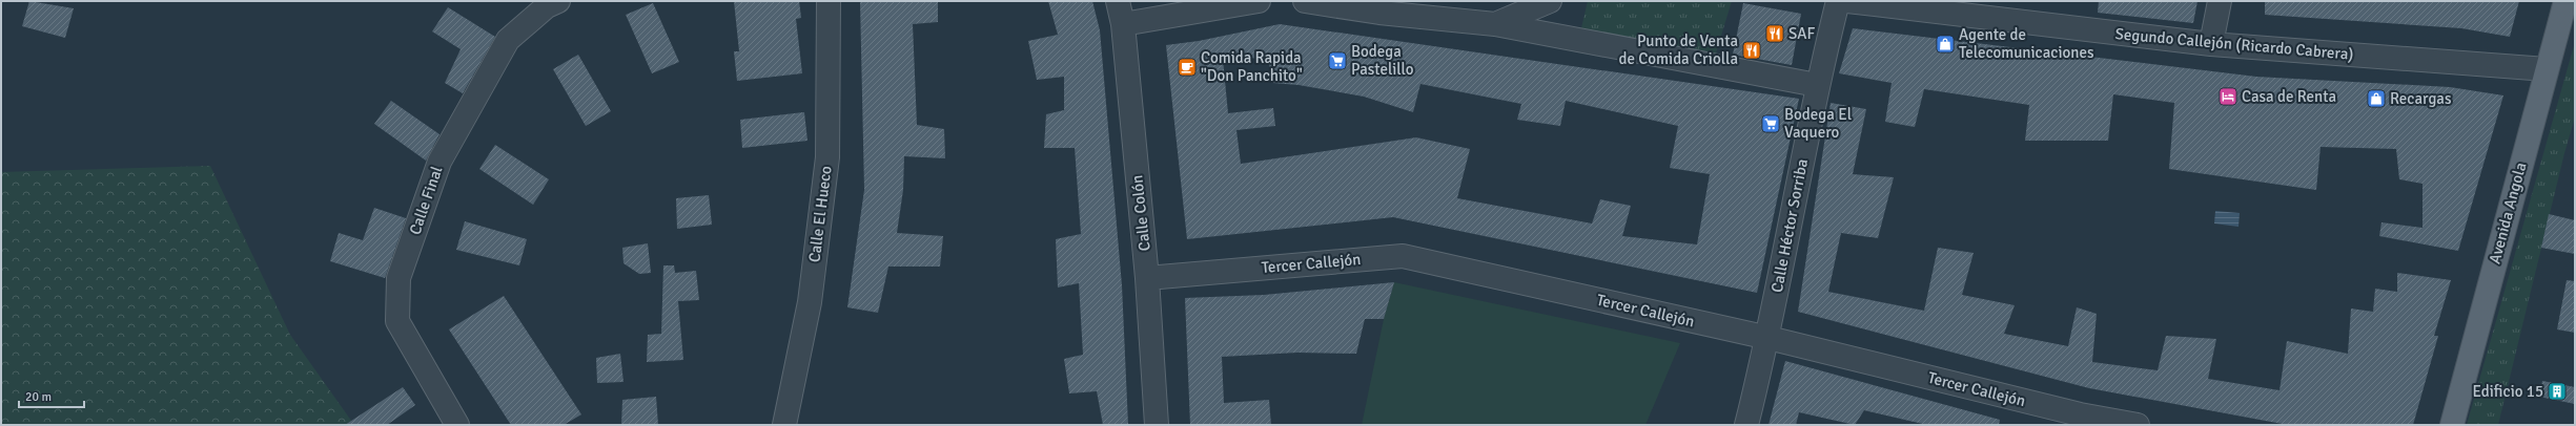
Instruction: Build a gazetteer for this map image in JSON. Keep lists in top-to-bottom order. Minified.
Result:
{"streets":{"main road":["Avenida Angola"],"street":["Segundo Callejón (Ricardo Cabrera)","Calle Final","Calle Colón","Calle El Hueco","Calle Héctor Sorriba","Tercer Callejón"]},"crossings":[["Segundo Callejón (Ricardo Cabrera)","Avenida Angola"],["Calle Colón","Tercer Callejón"],["Calle Héctor Sorriba","Tercer Callejón"]],"places":{"restaurant":["SAF","Punto de Venta de Comida Criolla"],"shop":["Agente de Telecomunicaciones","Recargas"],"supermarket":["Bodega Pastelillo","Bodega El Vaquero"],"cafe":["Comida Rapida \"Don Panchito\""],"hotel":["Casa de Renta"],"building":["Edificio 15"]},"scale_bar":"20 m"}
